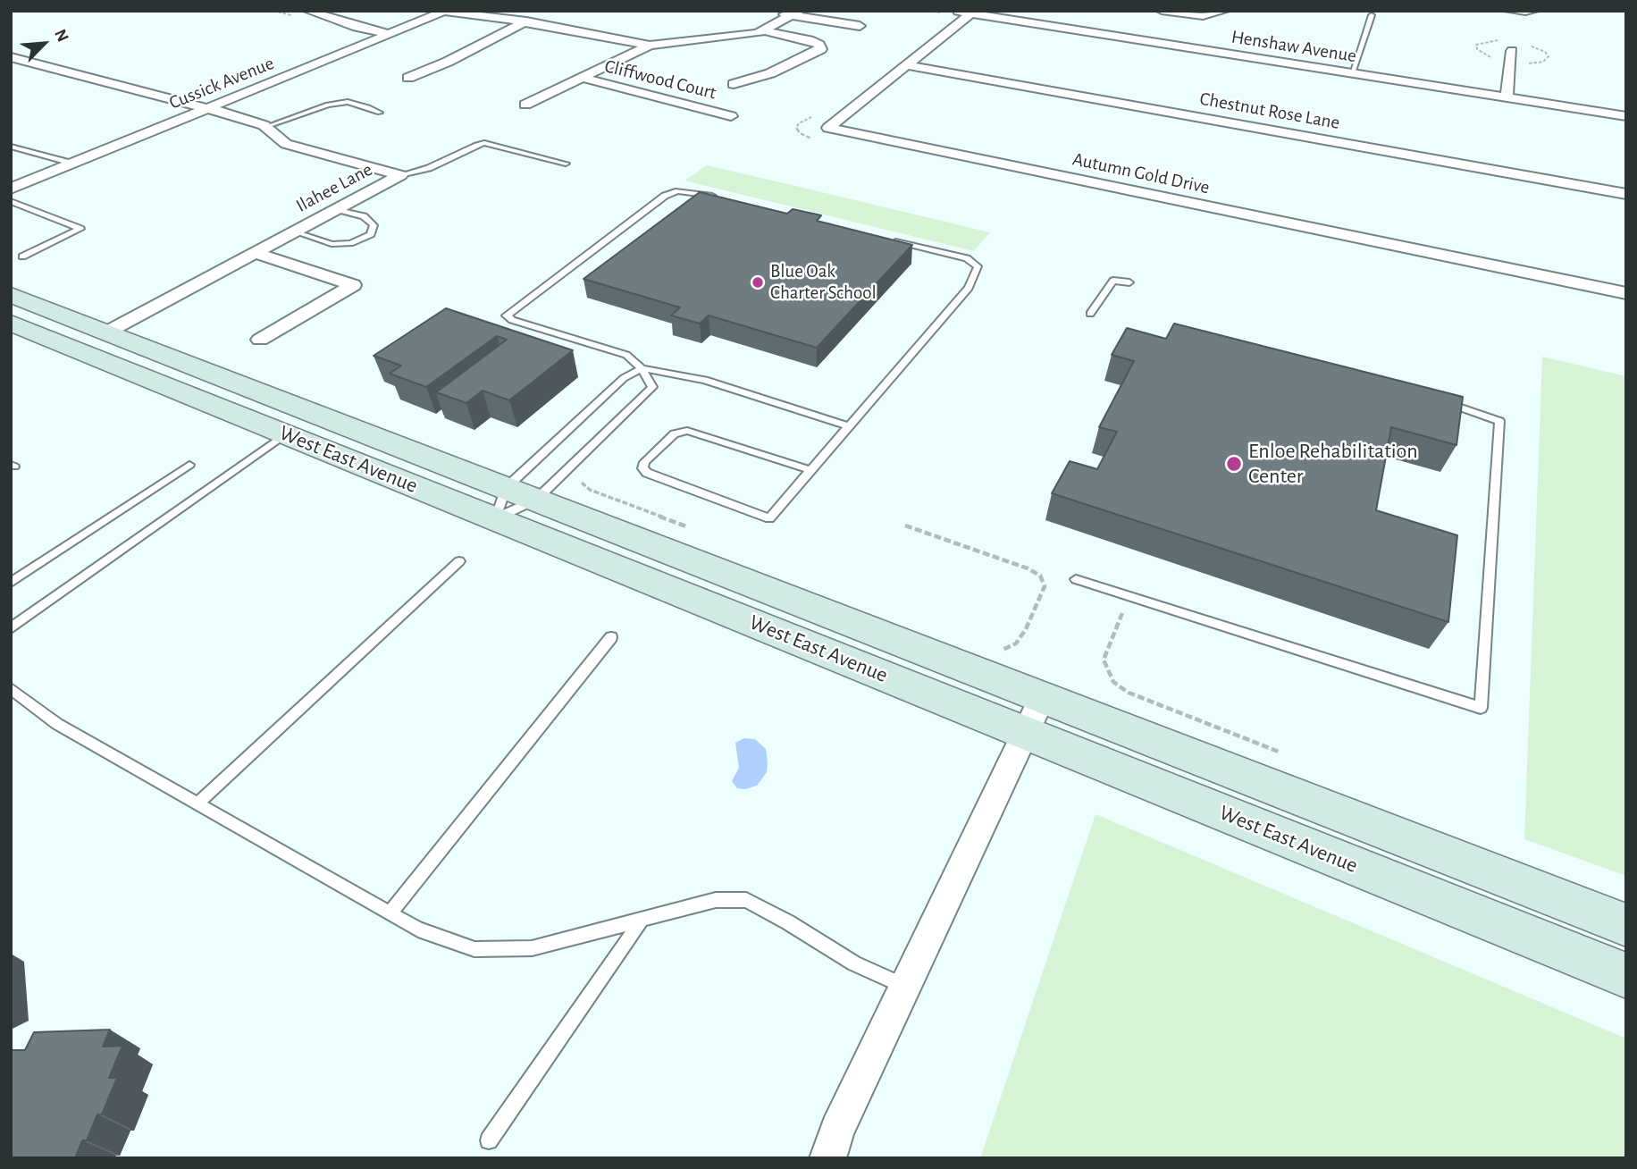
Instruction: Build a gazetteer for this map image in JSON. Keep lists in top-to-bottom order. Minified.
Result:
{"streets":{"main road":["West East Avenue"],"street":["Henshaw Avenue","Cliffwood Court","Cussick Avenue","Chestnut Rose Lane","Autumn Gold Drive","Ilahee Lane"]},"crossings":[["Henshaw Avenue","Autumn Gold Drive"],["Cussick Avenue","Ilahee Lane"],["Chestnut Rose Lane","Autumn Gold Drive"],["Ilahee Lane","West East Avenue"]],"places":["Blue Oak Charter School","Enloe Rehabilitation Center"],"north":"top right"}
